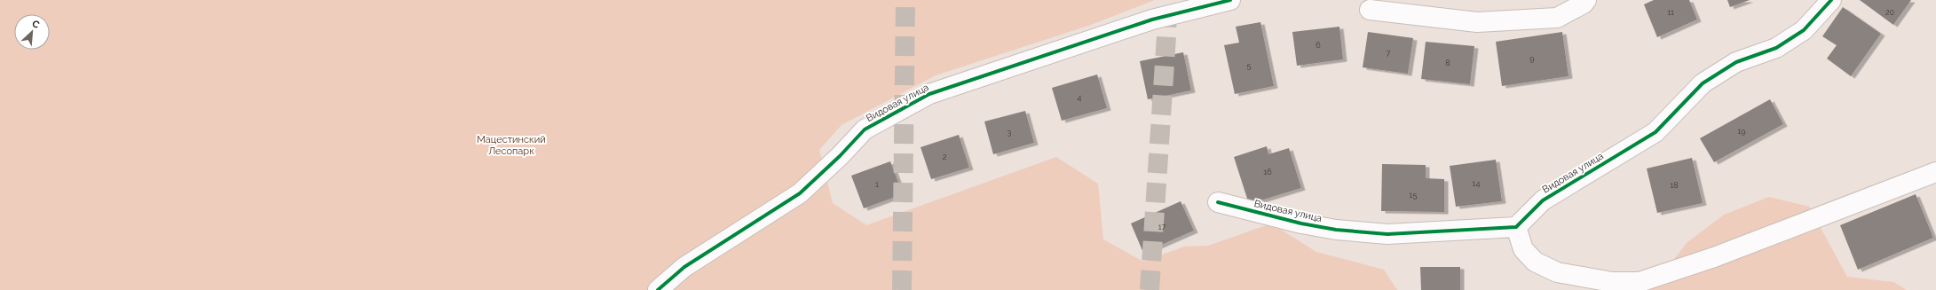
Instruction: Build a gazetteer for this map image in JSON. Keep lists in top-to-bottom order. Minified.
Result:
{"streets":{"street":["Видовая улица"]},"parks":["Мацестинский Лесопарк"],"house_numbers":["11","20","6","7","9","8","5","4","19","3","2","16","14","1","18","15","17"],"north":"top right"}
